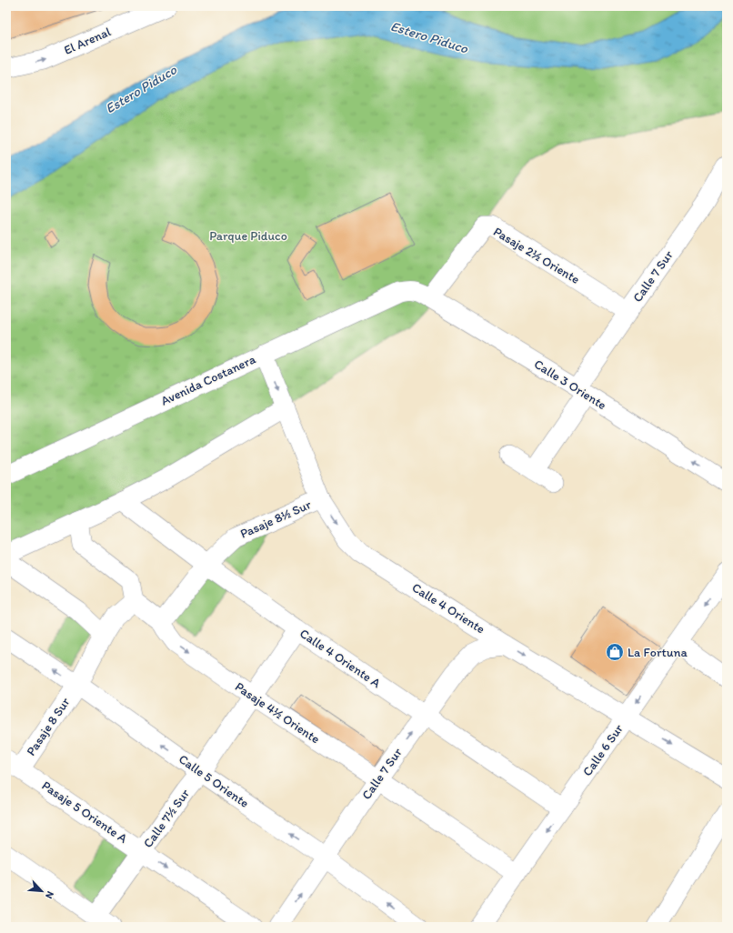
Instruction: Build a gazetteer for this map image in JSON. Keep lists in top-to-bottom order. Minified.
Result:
{"streets":{"street":["El Arenal","Pasaje 2½ Oriente","Calle 7 Sur","Avenida Costanera","Calle 3 Oriente","Pasaje 8½ Sur","Calle 4 Oriente","Calle 4 Oriente A","Pasaje 4½ Oriente","Pasaje 8 Sur","Calle 6 Sur","Calle 5 Oriente","Pasaje 5 Oriente A","Calle 7½ Sur"]},"crossings":[["Pasaje 2½ Oriente","Calle 7 Sur"],["Pasaje 2½ Oriente","Calle 3 Oriente"],["Calle 7 Sur","Calle 3 Oriente"],["Calle 7 Sur","Calle 4 Oriente"],["Calle 7 Sur","Calle 4 Oriente A"],["Calle 7 Sur","Pasaje 4½ Oriente"],["Calle 7 Sur","Calle 5 Oriente"],["Avenida Costanera","Calle 3 Oriente"],["Avenida Costanera","Calle 4 Oriente"],["Pasaje 8½ Sur","Calle 4 Oriente"],["Pasaje 8½ Sur","Calle 4 Oriente A"],["Pasaje 8½ Sur","Pasaje 4½ Oriente"],["Calle 4 Oriente","Calle 6 Sur"],["Calle 4 Oriente A","Calle 6 Sur"],["Calle 4 Oriente A","Calle 7½ Sur"],["Pasaje 4½ Oriente","Calle 6 Sur"],["Pasaje 4½ Oriente","Calle 7½ Sur"],["Pasaje 8 Sur","Calle 5 Oriente"],["Pasaje 8 Sur","Pasaje 5 Oriente A"],["Calle 5 Oriente","Calle 7½ Sur"],["Pasaje 5 Oriente A","Calle 7½ Sur"]],"one_way":["El Arenal","Calle 3 Oriente","Calle 4 Oriente","Calle 6 Sur","Calle 5 Oriente","Pasaje 5 Oriente A"],"water":["Estero Piduco"],"parks":["Parque Piduco"],"places":{"shop":["La Fortuna"]},"north":"bottom right"}
